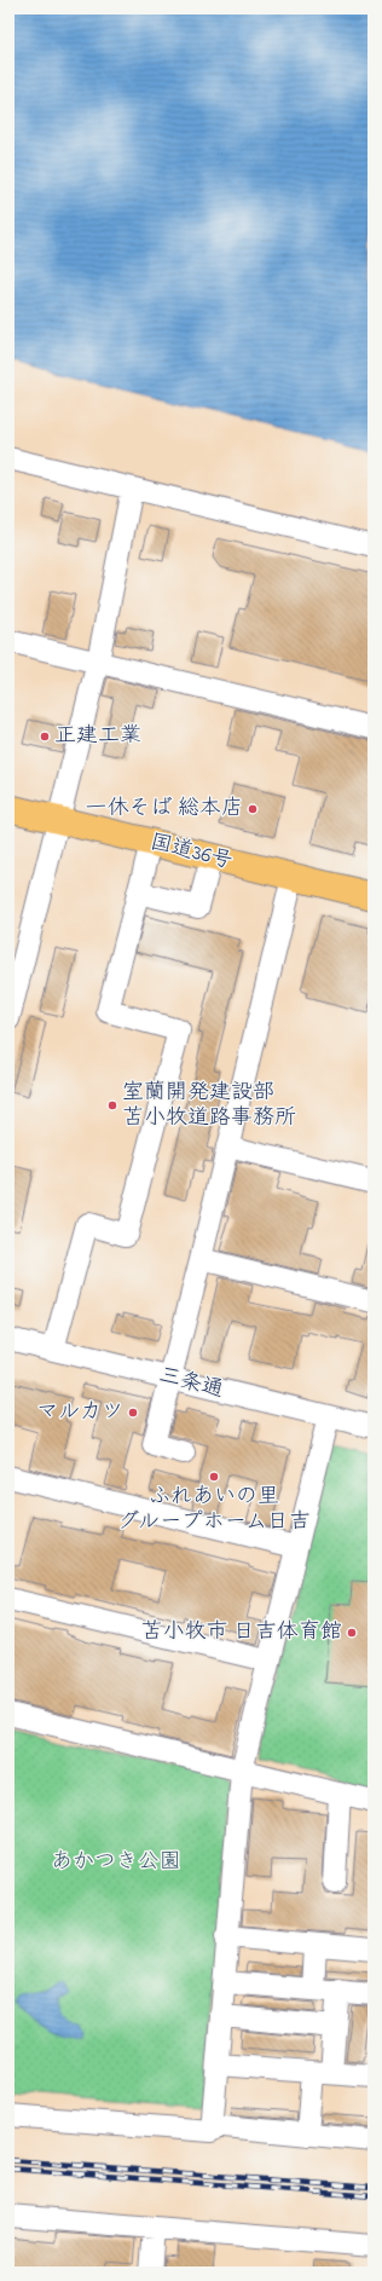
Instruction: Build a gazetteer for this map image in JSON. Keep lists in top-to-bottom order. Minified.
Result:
{"streets":{"highway":["国道36号"],"street":["三条通"]},"parks":["あかつき公園"],"places":["正建工業","一休そば 総本店","室蘭開発建設部 苫小牧道路事務所","マルカツ","ふれあいの里 グループホーム日吉","苫小牧市 日吉体育館"]}
